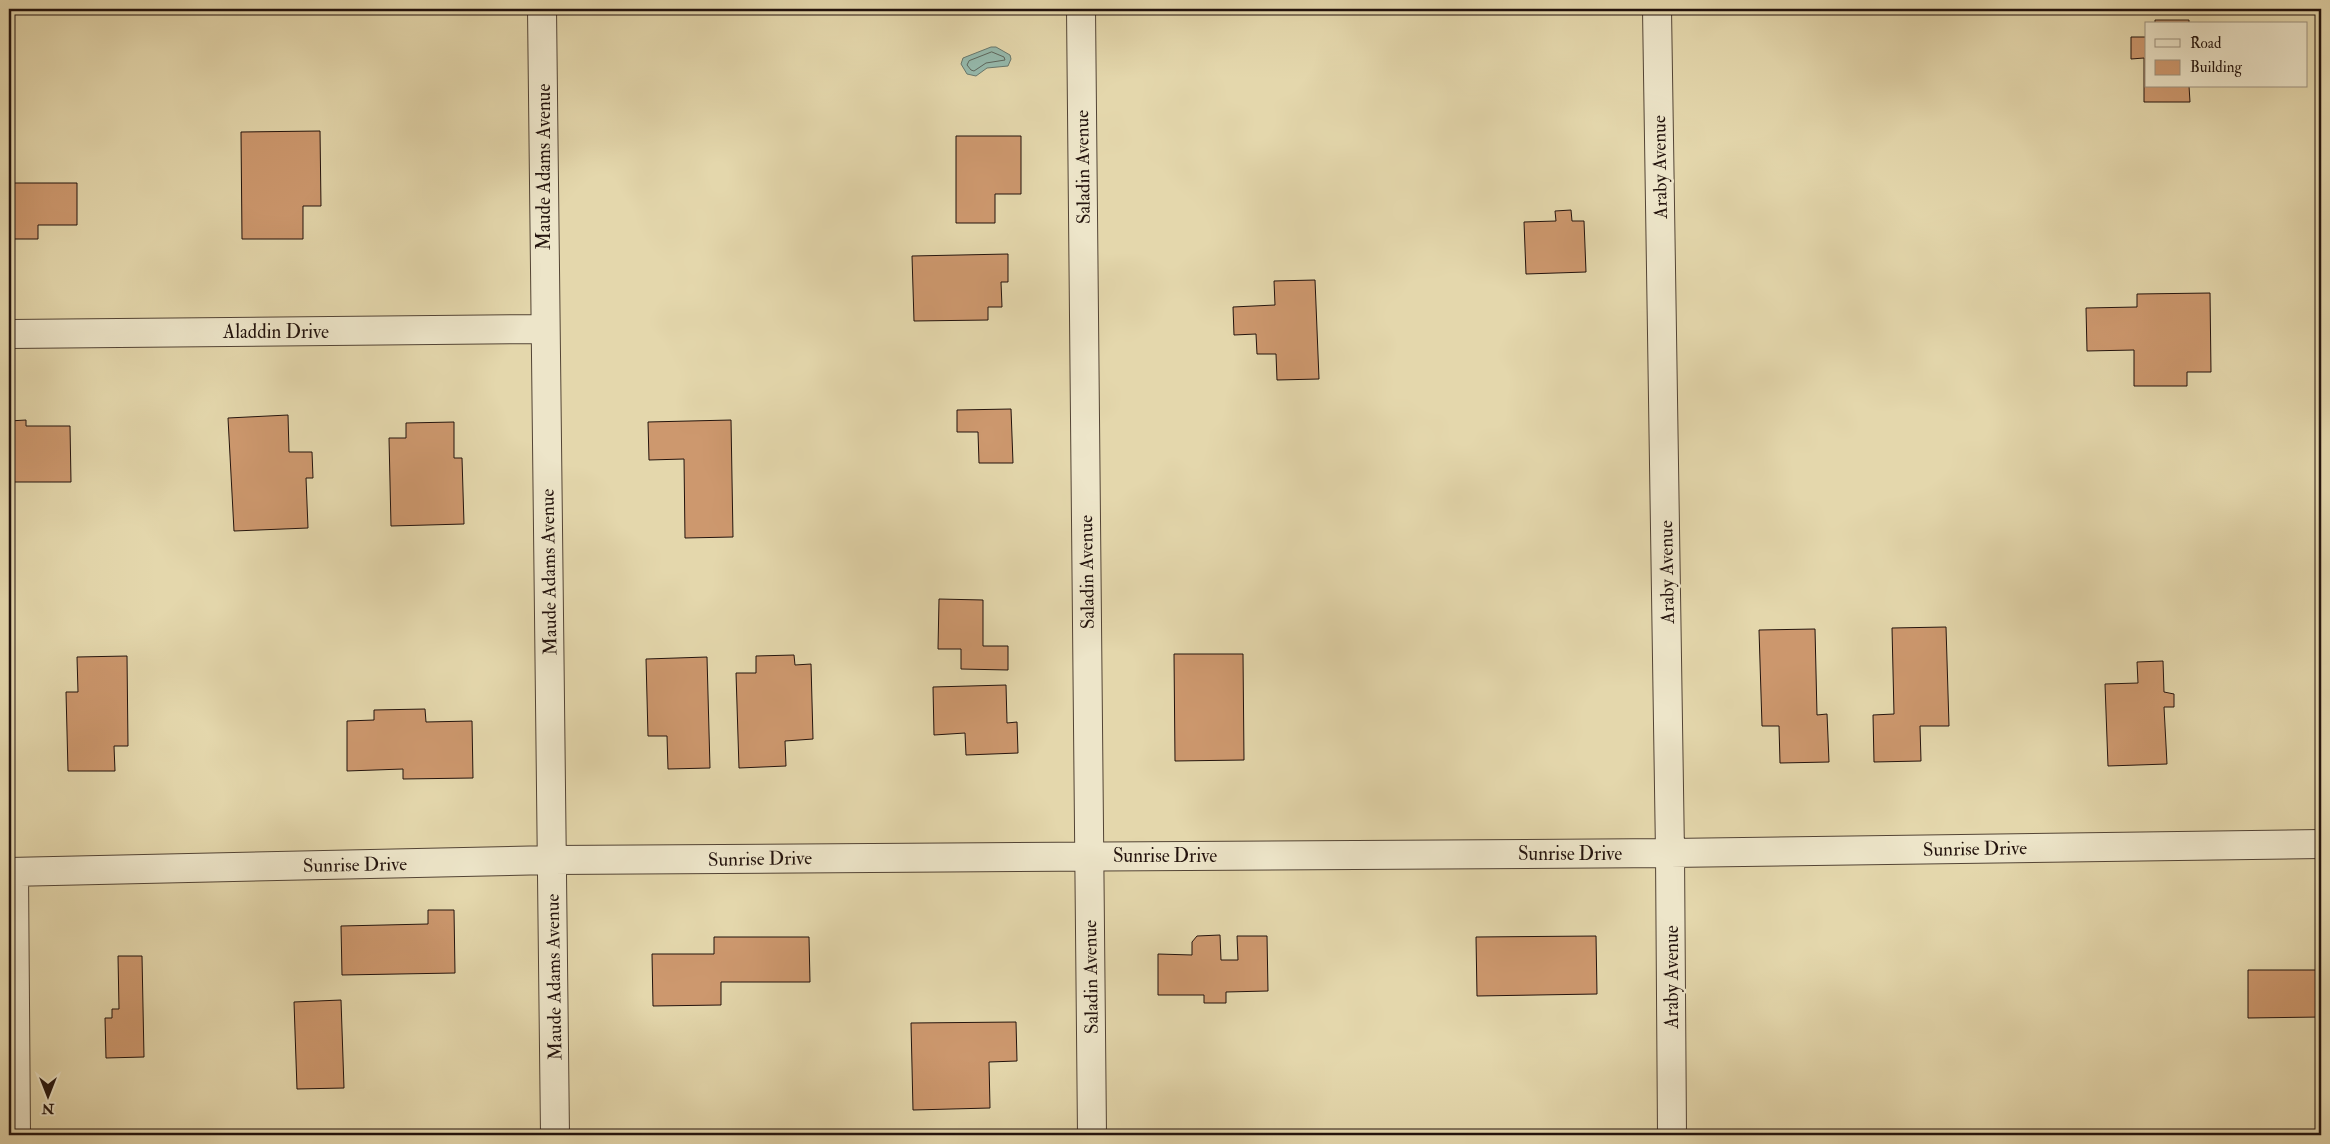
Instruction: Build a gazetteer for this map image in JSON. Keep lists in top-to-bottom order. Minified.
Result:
{"streets":{"street":["Maude Adams Avenue","Saladin Avenue","Araby Avenue","Aladdin Drive","Sunrise Drive"]},"crossings":[["Maude Adams Avenue","Aladdin Drive"],["Maude Adams Avenue","Sunrise Drive"],["Saladin Avenue","Sunrise Drive"],["Araby Avenue","Sunrise Drive"]],"legend":["Road","Building"],"north":"bottom"}
